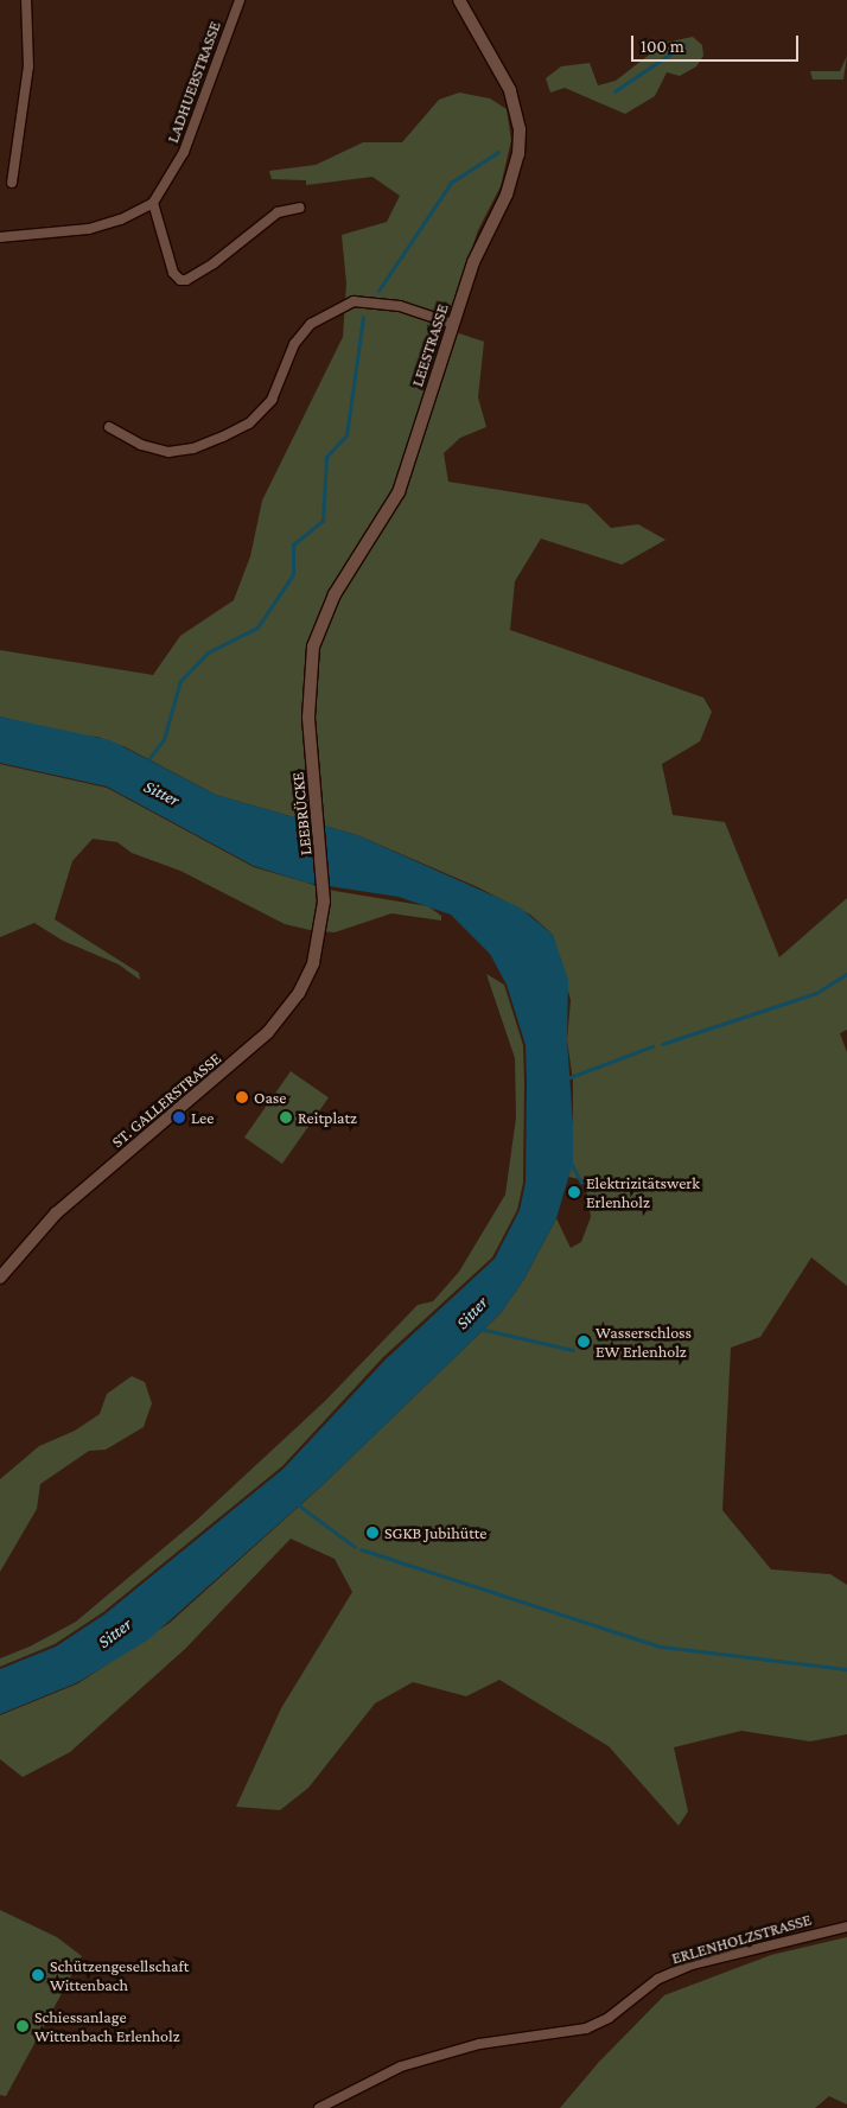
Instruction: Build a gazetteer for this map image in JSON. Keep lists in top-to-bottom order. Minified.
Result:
{"streets":{"street":["LADHUEBSTRASSE","LEESTRASSE","LEEBRÜCKE","ST. GALLERSTRASSE","ERLENHOLZSTRASSE"]},"crossings":[["LEESTRASSE","LEEBRÜCKE"],["LEEBRÜCKE","ST. GALLERSTRASSE"]],"water":["Sitter"],"places":["Oase","Lee","Reitplatz","Elektrizitätswerk Erlenholz","Wasserschloss EW Erlenholz","SGKB Jubihütte","Schützengesellschaft Wittenbach","Schiessanlage Wittenbach Erlenholz"],"scale_bar":"100 m"}
